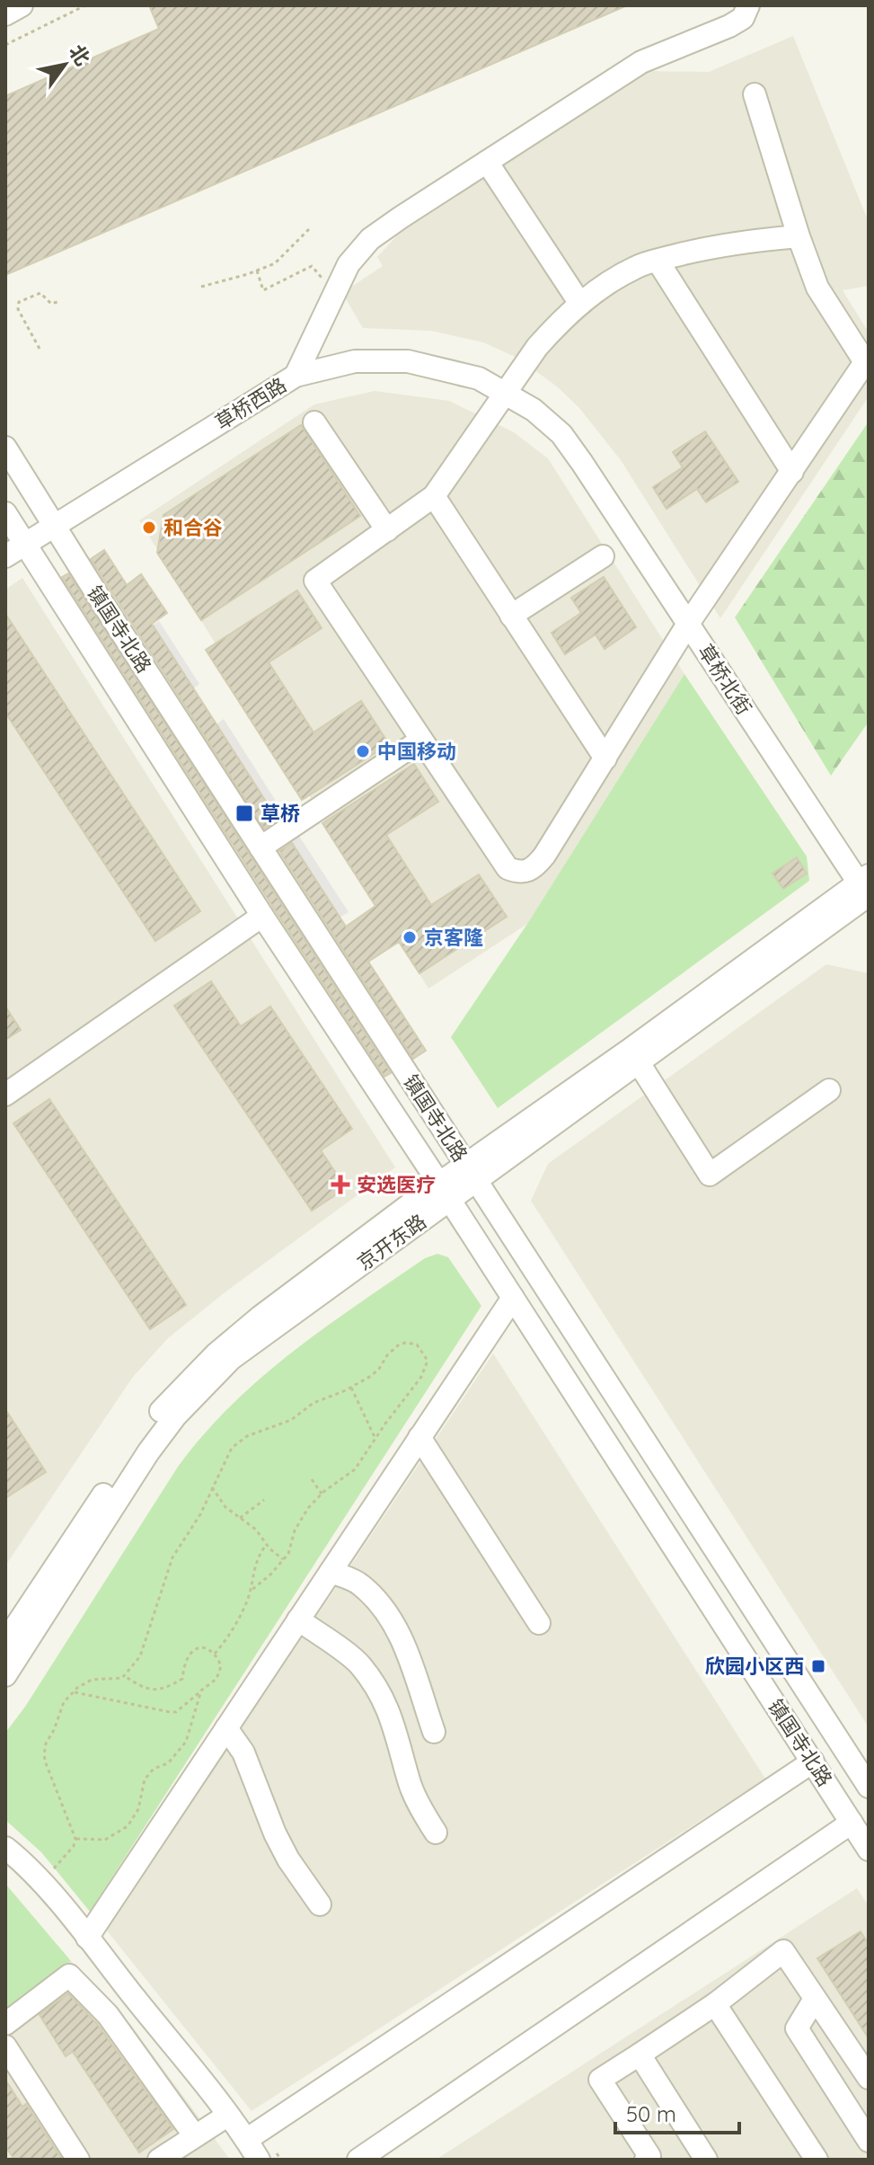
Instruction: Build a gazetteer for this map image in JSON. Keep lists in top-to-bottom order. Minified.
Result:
{"streets":{"street":["草桥西路","镇国寺北路","草桥北街","京开东路"]},"crossings":[["草桥西路","镇国寺北路"],["草桥西路","草桥北街"],["镇国寺北路","京开东路"],["草桥北街","京开东路"]],"places":{"other":["和合谷","中国移动","京客隆"],"transit":["草桥","欣园小区西"],"health":["安选医疗"]},"scale_bar":"50 m","north":"top right"}
